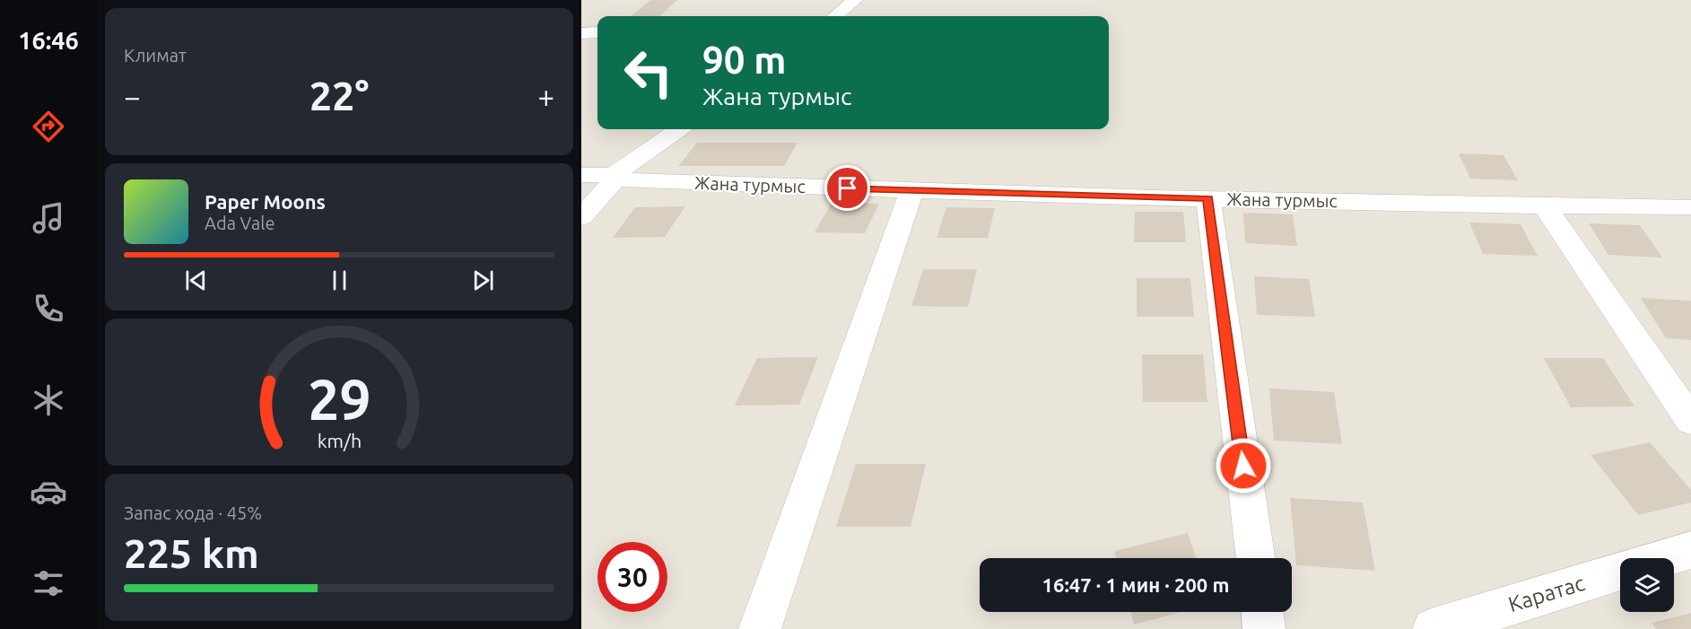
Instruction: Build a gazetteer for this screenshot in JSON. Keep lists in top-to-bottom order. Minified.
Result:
{"streets":{"street":["Жана турмыс","Каратас"]},"page":{"tabs":"16:46","tile":["Климат",["Запас хода · 45%","225 km"]],"turn":["90 m","Жана турмыс"],"heat":["−","22°","+"],"song":["Paper Moons","Ada Vale"],"limit":"30","trip":"16:47 · 1 мин · 200 m","gauge":["29","km/h"]}}
